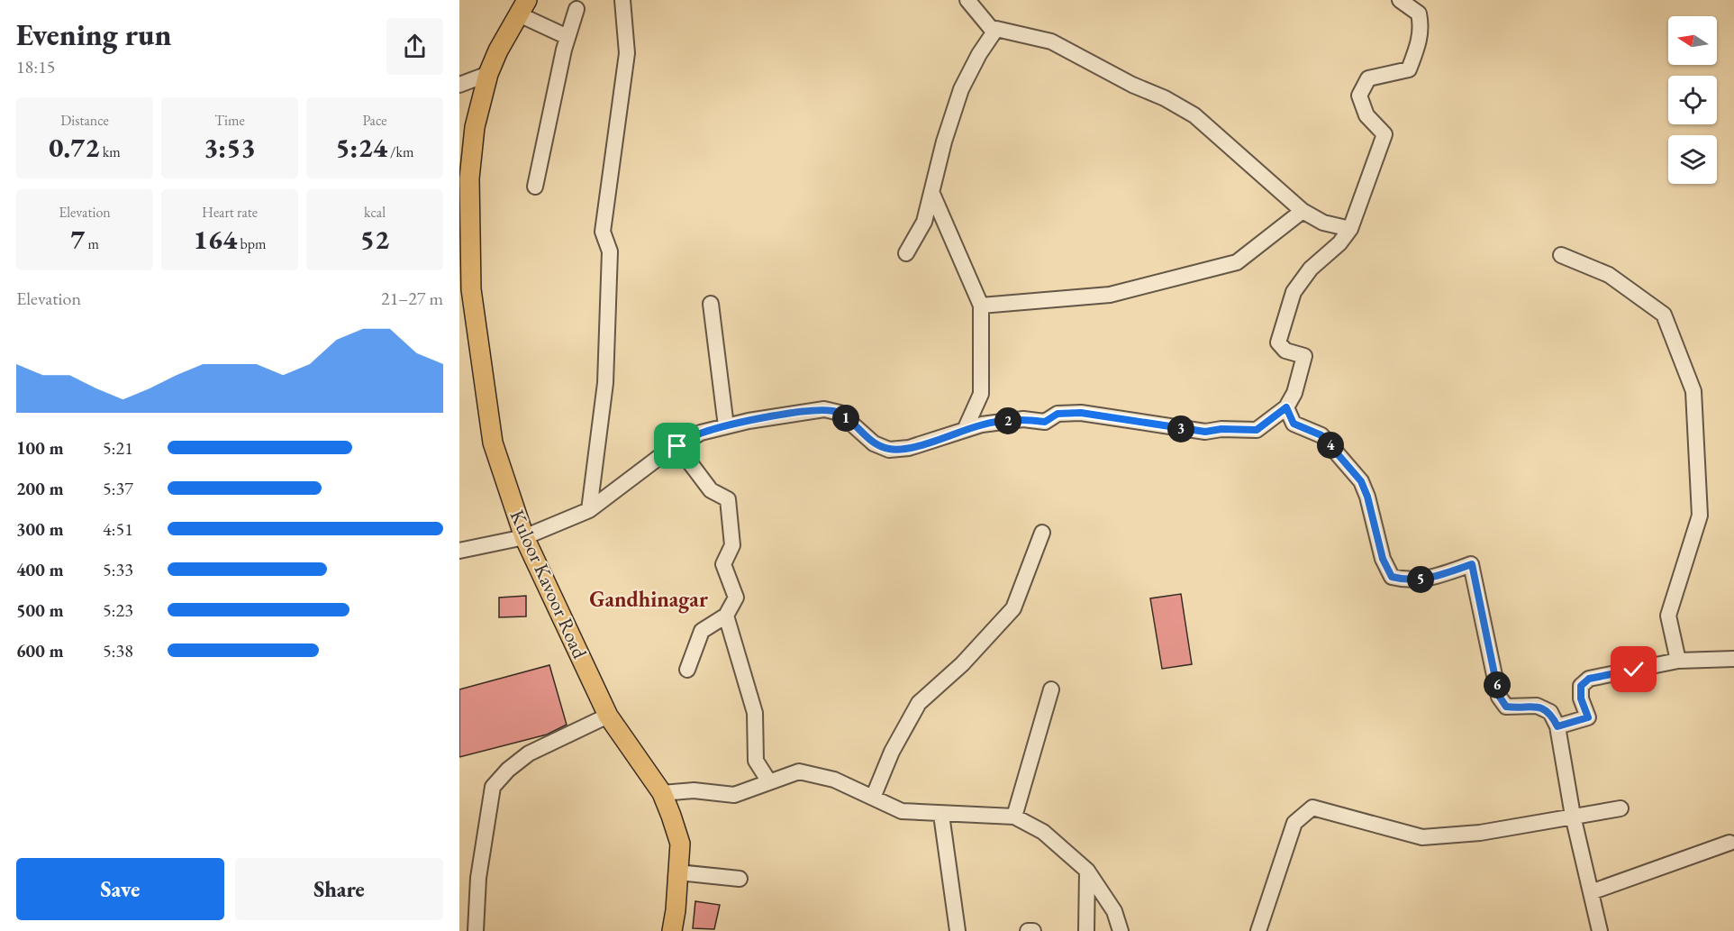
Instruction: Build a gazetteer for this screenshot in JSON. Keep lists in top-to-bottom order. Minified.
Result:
{"streets":{"main road":["Kuloor Kavoor Road"]},"districts":["Gandhinagar"],"north":"left","page":{"heading":["Evening run","18:15"],"stats":[["Distance","0.72 km"],["Time","3:53"],["Pace","5:24 /km"],["Elevation","7 m"],["Heart rate","164 bpm"],["kcal","52"]],"chart":["Elevation","21–27 m"],"pins":["1","2","3","4","5","6"],"list":[{"name":"100 m","note":"5:21"},{"name":"200 m","note":"5:37"},{"name":"300 m","note":"4:51"},{"name":"400 m","note":"5:33"},{"name":"500 m","note":"5:23"},{"name":"600 m","note":"5:38"}],"buttons":["Save","Share"]}}
